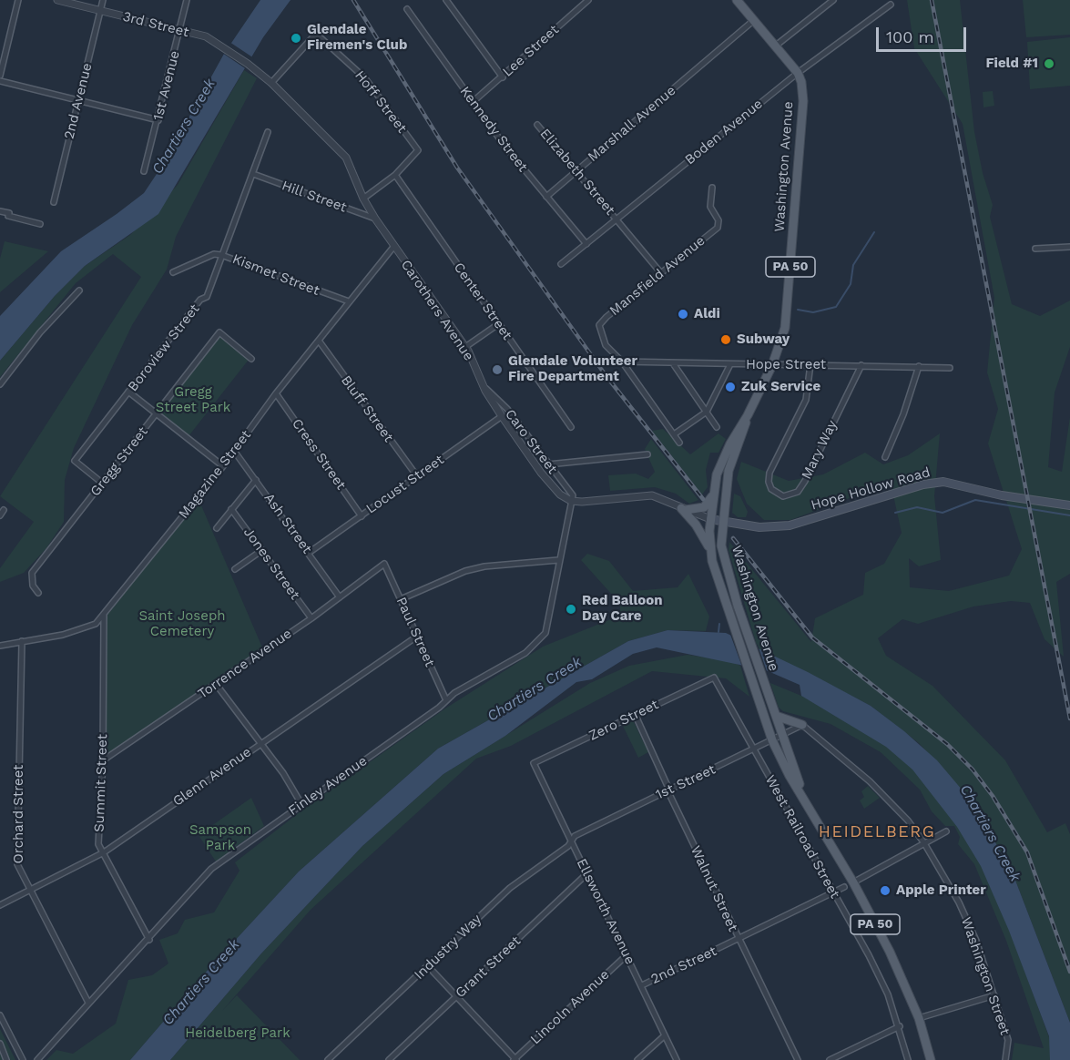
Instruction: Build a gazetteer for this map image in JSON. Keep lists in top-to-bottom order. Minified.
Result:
{"streets":{"main road":["Washington Avenue","PA 50","Hope Hollow Road"],"street":["3rd Street","Lee Street","1st Avenue","2nd Avenue","Hoff Street","Marshall Avenue","Kennedy Street","Boden Avenue","Elizabeth Street","Hill Street","Kismet Street","Mansfield Avenue","Center Street","Carothers Avenue","Boroview Street","Hope Street","Bluff Street","Caro Street","Mary Way","Cress Street","Gregg Street","Magazine Street","Locust Street","Ash Street","Jones Street","Paul Street","Torrence Avenue","Zero Street","Glenn Avenue","1st Street","Summit Street","Finley Avenue","Orchard Street","West Railroad Street","Walnut Street","Ellsworth Avenue","Industry Way","2nd Street","Grant Street","Washington Street","Lincoln Avenue"]},"crossings":[["3rd Street","1st Avenue"],["3rd Street","2nd Avenue"],["3rd Street","Carothers Avenue"],["Lee Street","Kennedy Street"],["Hoff Street","Center Street"],["Hoff Street","Carothers Avenue"],["Marshall Avenue","Kennedy Street"],["Marshall Avenue","Washington Avenue"],["Marshall Avenue","Elizabeth Street"],["Kennedy Street","Boden Avenue"],["Boden Avenue","Washington Avenue"],["Boden Avenue","Elizabeth Street"],["Washington Avenue","PA 50"],["Washington Avenue","Hope Street"],["Washington Avenue","Hope Hollow Road"],["Washington Avenue","1st Street"],["Elizabeth Street","Mansfield Avenue"],["Hill Street","Carothers Avenue"],["Hill Street","Boroview Street"],["PA 50","1st Street"],["Kismet Street","Boroview Street"],["Kismet Street","Magazine Street"],["Mansfield Avenue","Hope Street"],["Carothers Avenue","Caro Street"],["Carothers Avenue","Magazine Street"],["Carothers Avenue","Locust Street"],["Carothers Avenue","Finley Avenue"],["Boroview Street","Gregg Street"],["Hope Street","Mary Way"],["Bluff Street","Magazine Street"],["Bluff Street","Locust Street"],["Caro Street","Finley Avenue"],["Cress Street","Magazine Street"],["Cress Street","Locust Street"],["Magazine Street","Ash Street"],["Magazine Street","Summit Street"],["Magazine Street","Orchard Street"],["Locust Street","Ash Street"],["Ash Street","Torrence Avenue"],["Jones Street","Torrence Avenue"],["Paul Street","Torrence Avenue"],["Paul Street","Glenn Avenue"],["Paul Street","Finley Avenue"],["Torrence Avenue","Summit Street"],["Zero Street","West Railroad Street"],["Zero Street","Walnut Street"],["Zero Street","Ellsworth Avenue"],["Glenn Avenue","Summit Street"],["Glenn Avenue","Orchard Street"],["1st Street","West Railroad Street"],["1st Street","Walnut Street"],["1st Street","Ellsworth Avenue"],["1st Street","Industry Way"],["1st Street","Washington Street"],["Summit Street","Finley Avenue"],["Finley Avenue","Orchard Street"],["West Railroad Street","2nd Street"],["Walnut Street","2nd Street"],["Ellsworth Avenue","Industry Way"],["Ellsworth Avenue","2nd Street"],["Ellsworth Avenue","Grant Street"],["Ellsworth Avenue","Lincoln Avenue"]],"districts":["HEIDELBERG"],"water":["Chartiers Creek"],"parks":["Gregg Street Park","Saint Joseph Cemetery","Sampson Park","Heidelberg Park"],"places":["Glendale Firemen's Club","Field #1","Aldi","Subway","Glendale Volunteer Fire Department","Zuk Service","Red Balloon Day Care","Apple Printer"],"scale_bar":"100 m"}
